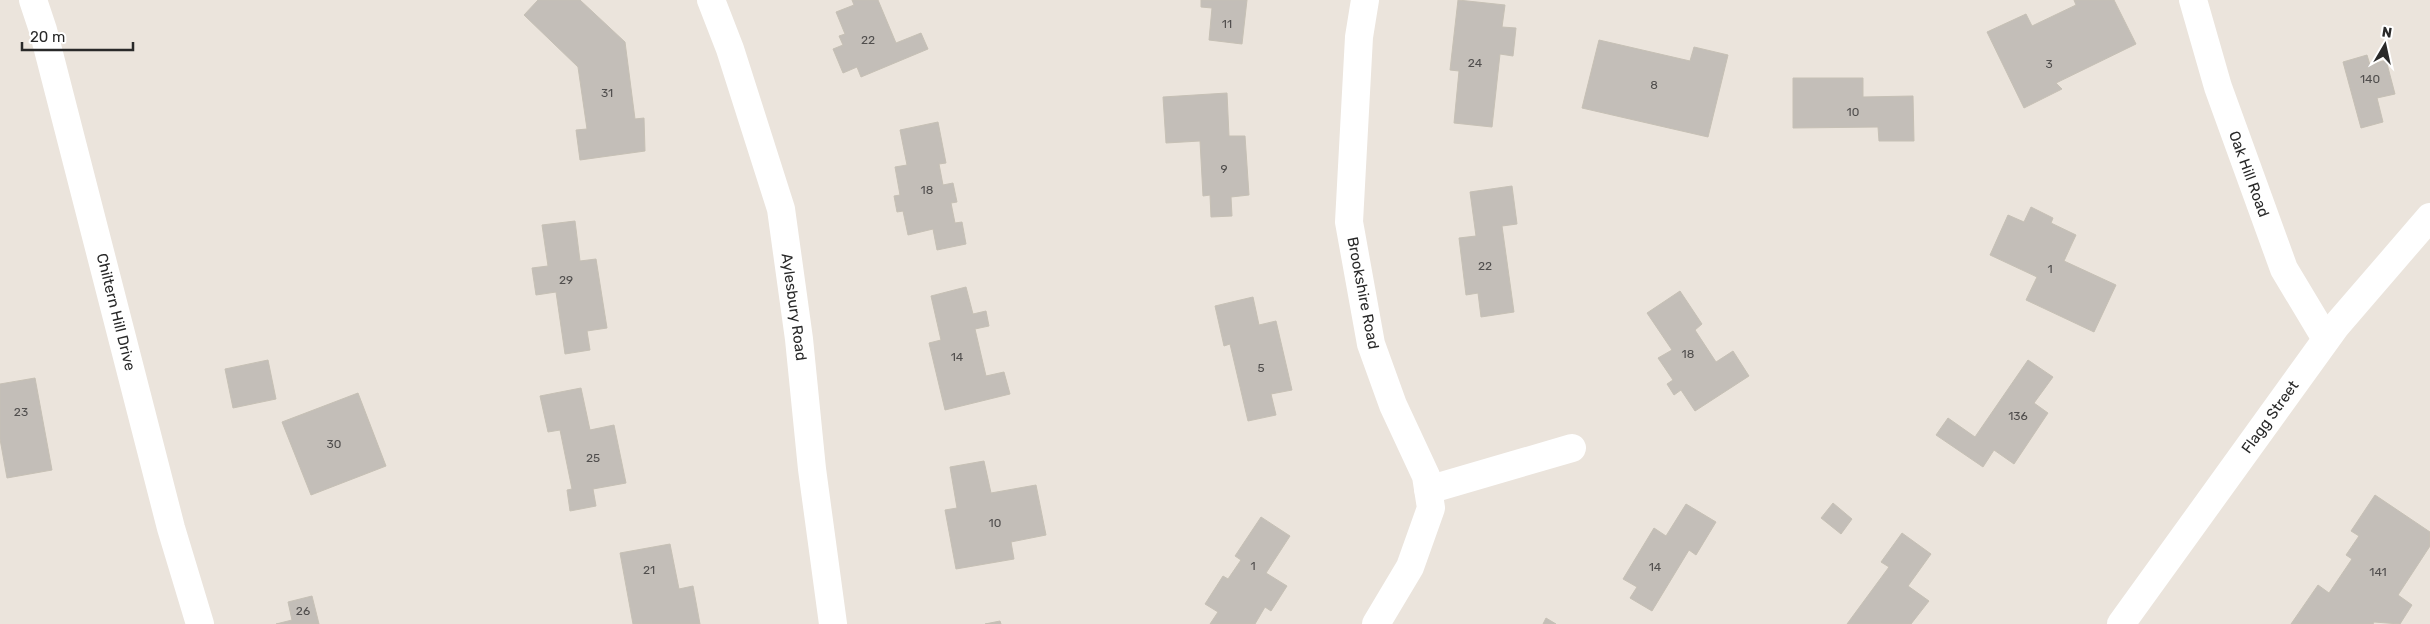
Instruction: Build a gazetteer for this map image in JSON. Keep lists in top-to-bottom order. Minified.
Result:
{"streets":{"street":["Oak Hill Road","Brookshire Road","Aylesbury Road","Chiltern Hill Drive","Flagg Street"]},"crossings":[["Oak Hill Road","Flagg Street"]],"house_numbers":["11","22","24","3","140","8","31","10","9","18","22","1","29","18","14","5","23","136","30","25","10","1","14","21","141","26"],"scale_bar":"20 m","north":"top"}
